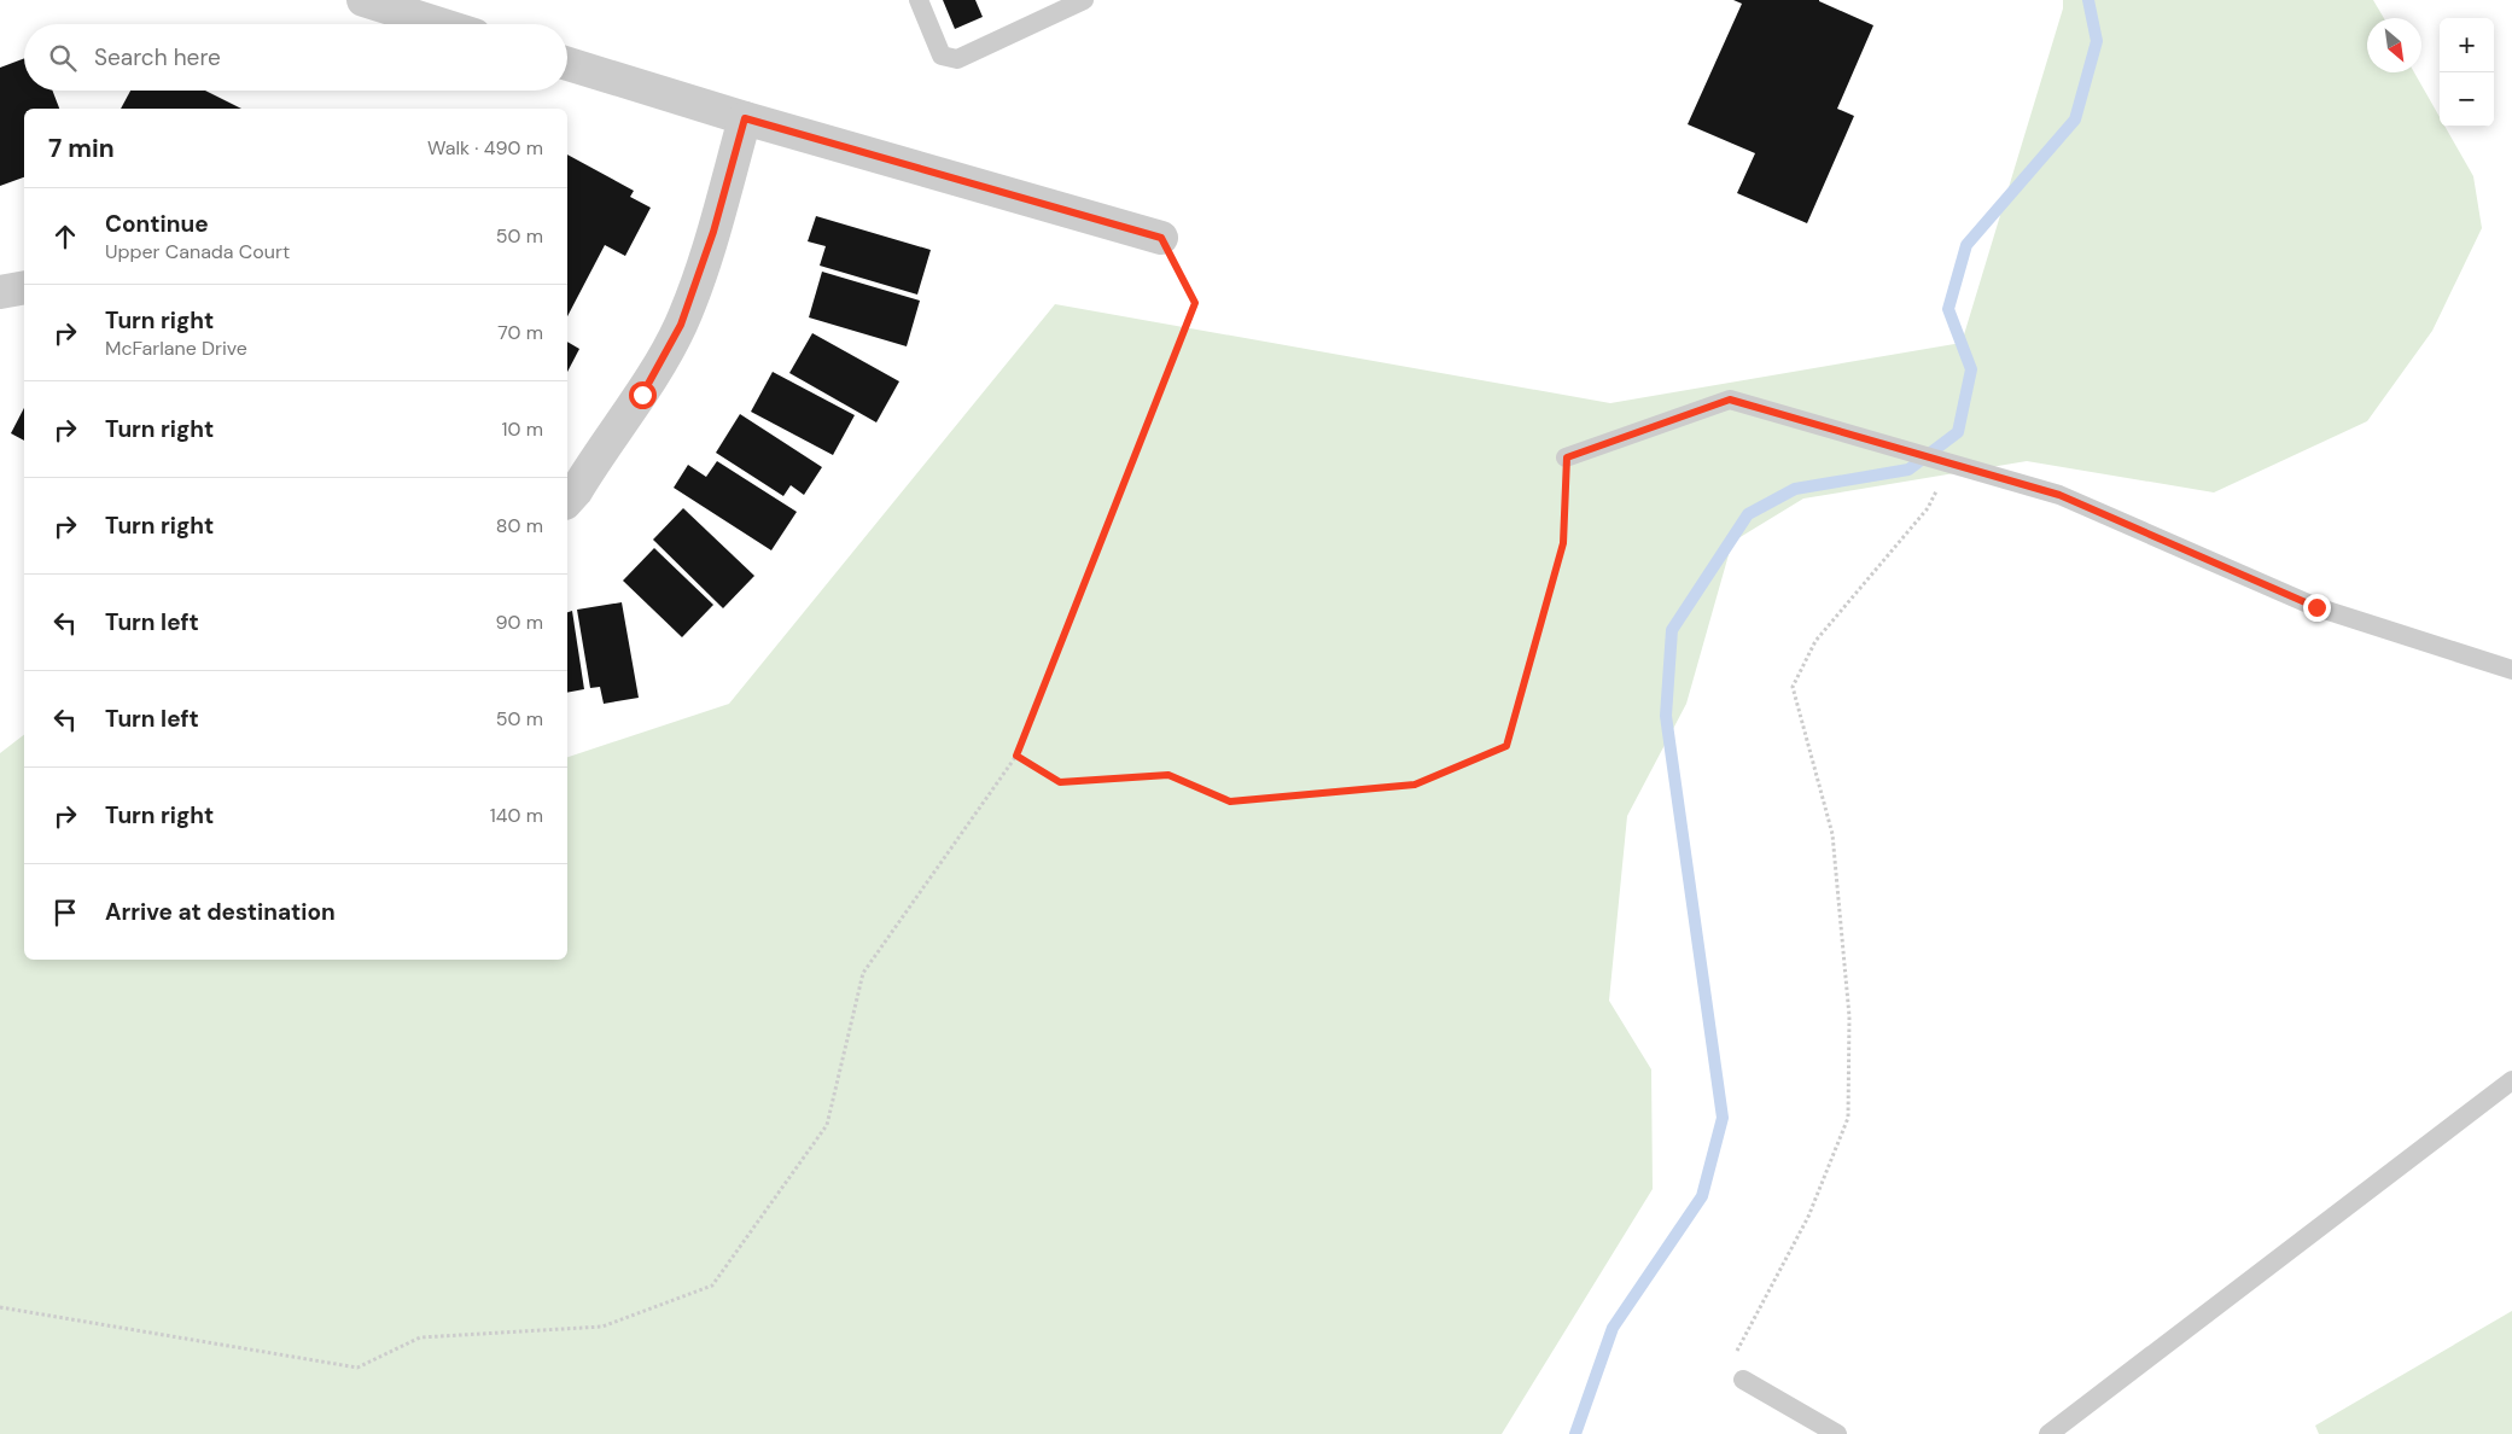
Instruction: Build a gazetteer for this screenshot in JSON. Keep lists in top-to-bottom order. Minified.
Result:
{"north":"bottom right","page":{"map_buttons":["+","−"],"search":"Search here","heading":["7 min","Walk · 490 m"],"list":[["Continue","Upper Canada Court","50 m"],["Turn right","McFarlane Drive","70 m"],["Turn right","10 m"],["Turn right","80 m"],["Turn left","90 m"],["Turn left","50 m"],["Turn right","140 m"],"Arrive at destination"]}}
